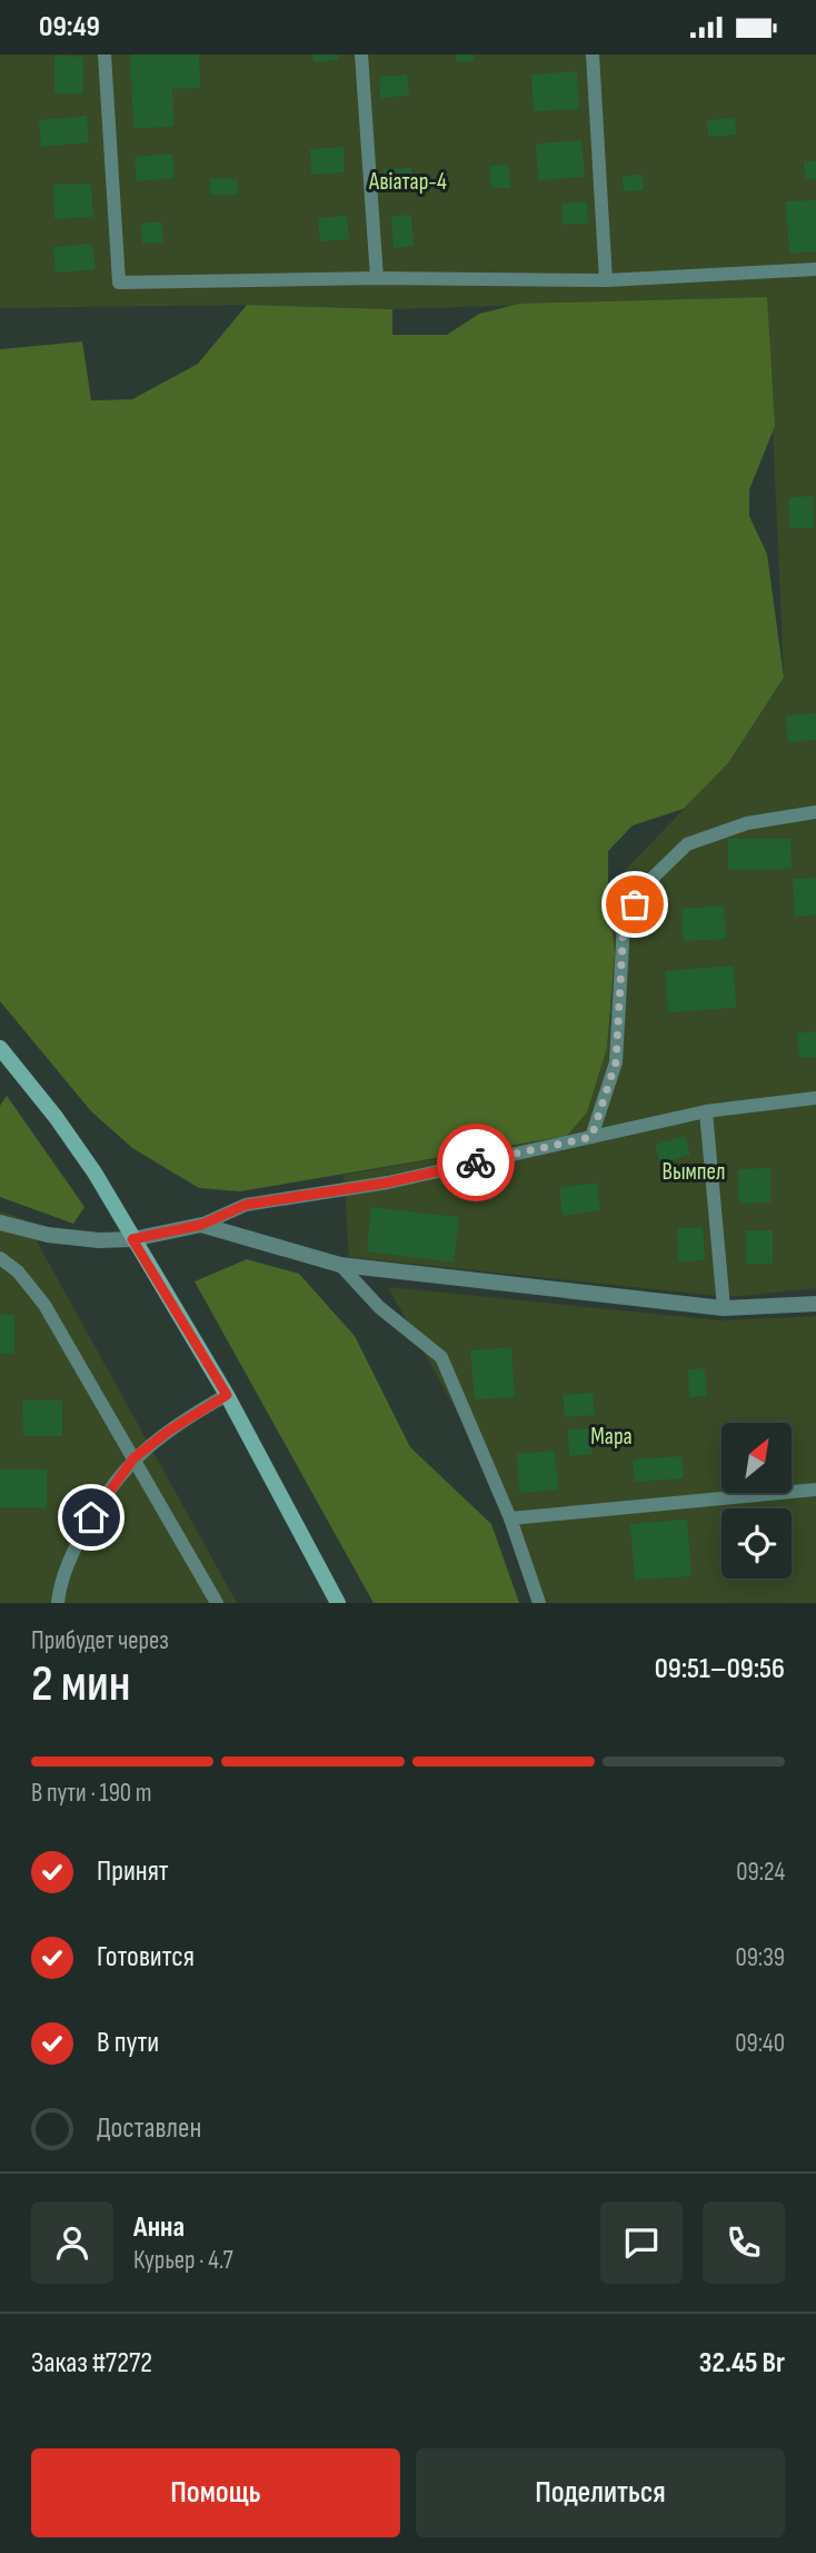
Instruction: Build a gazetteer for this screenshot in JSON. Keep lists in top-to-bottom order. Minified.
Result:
{"parks":["Авіатар-4","Вымпел","Мара"],"north":"top right","page":{"status":"09:49","heading":["2 мин","Прибудет через","09:51–09:56"],"panel":["Анна","Курьер · 4.7","Заказ #7272","32.45 Br"],"bar":"В пути · 190 m","list":[["Принят","09:24"],["Готовится","09:39"],["В пути","09:40"],"Доставлен"],"buttons":["Помощь","Поделиться"]}}
